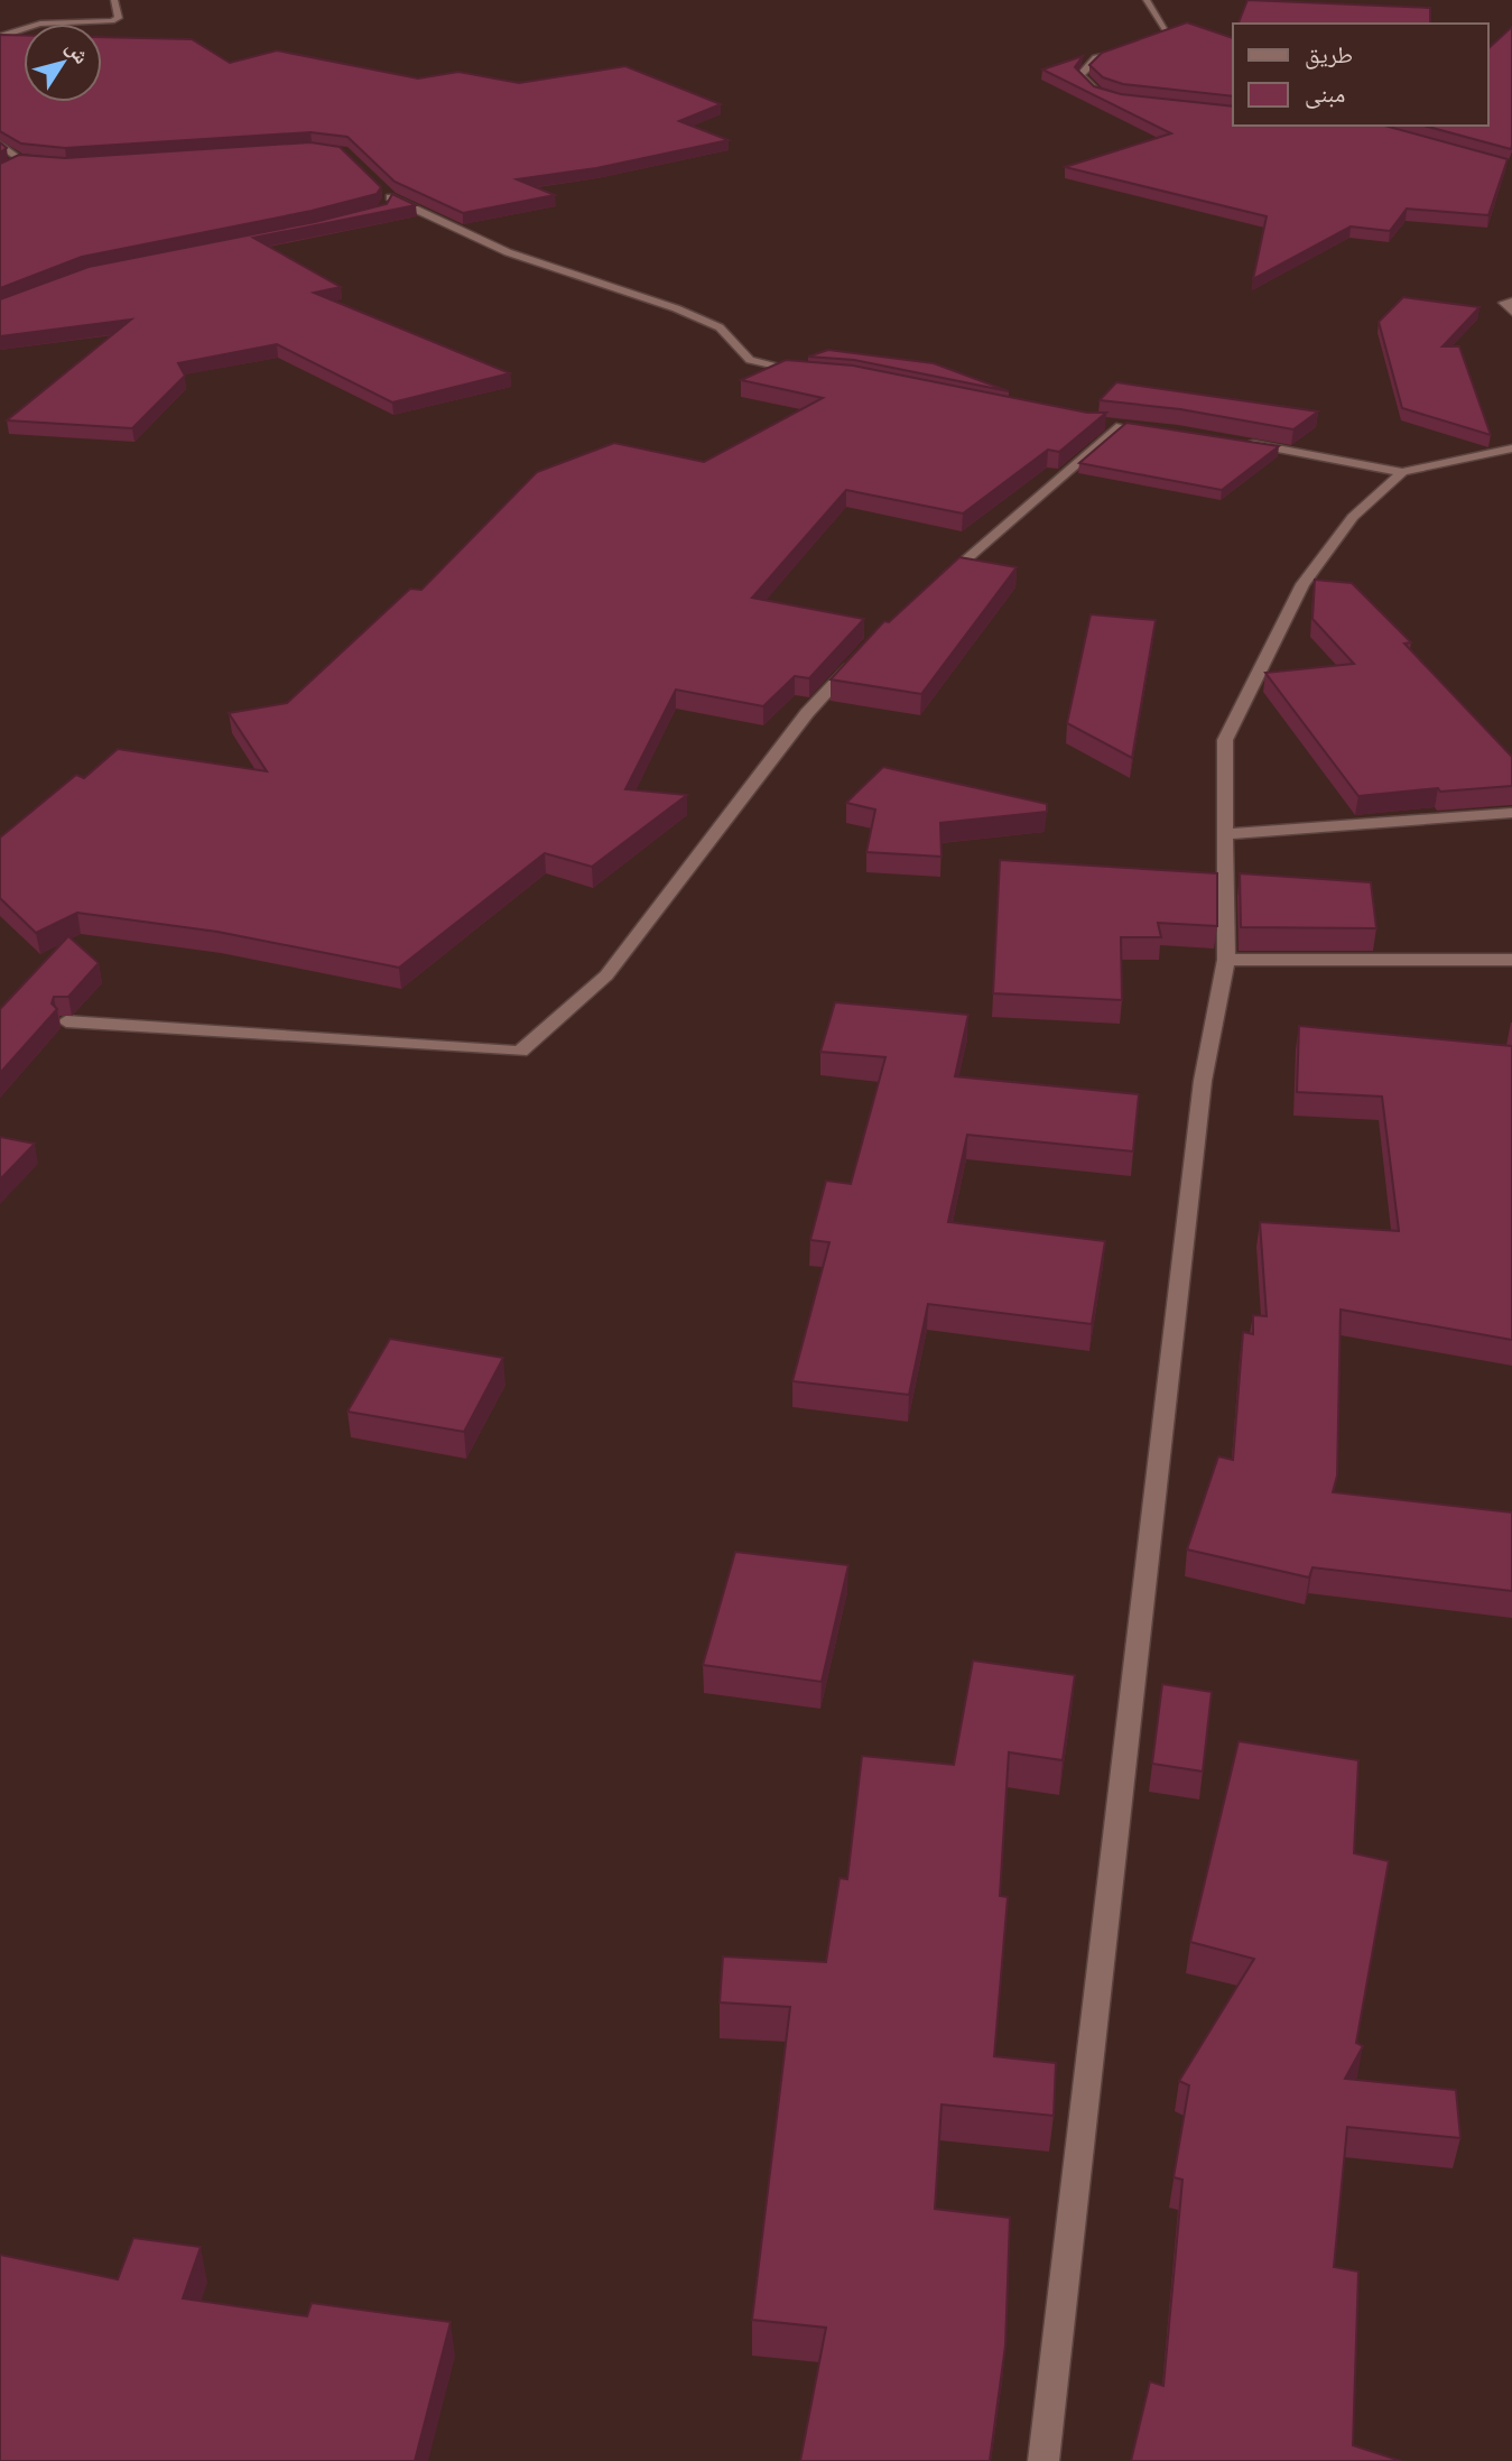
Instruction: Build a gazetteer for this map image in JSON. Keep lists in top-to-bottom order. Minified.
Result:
{"legend":["طريق","مبنى"],"north":"top right"}
